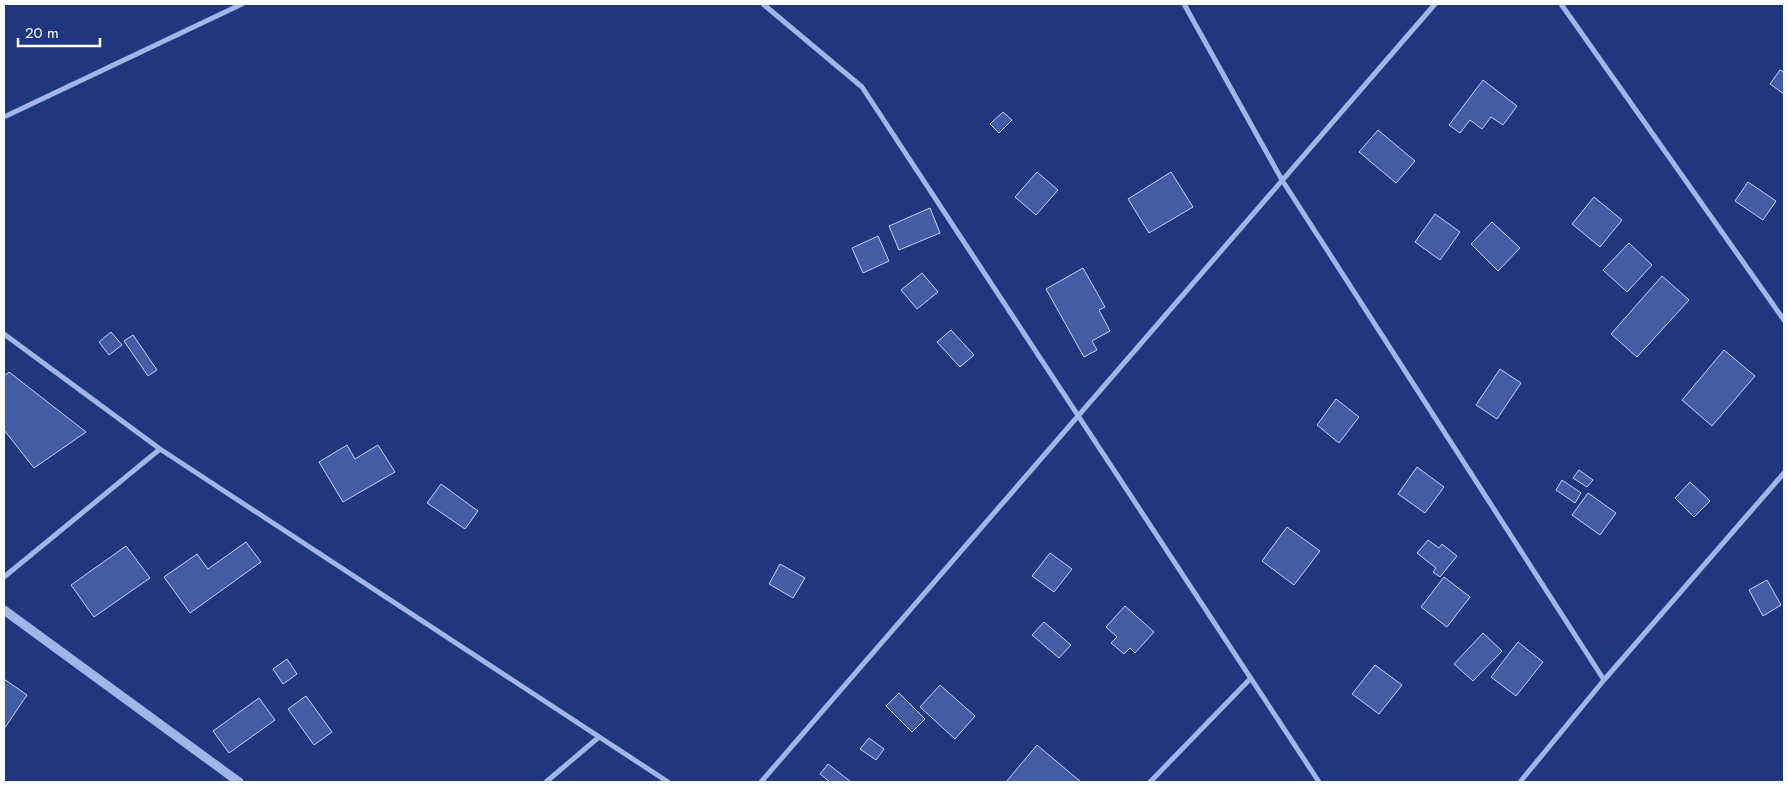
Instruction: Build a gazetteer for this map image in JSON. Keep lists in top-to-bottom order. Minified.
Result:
{"scale_bar":"20 m"}
